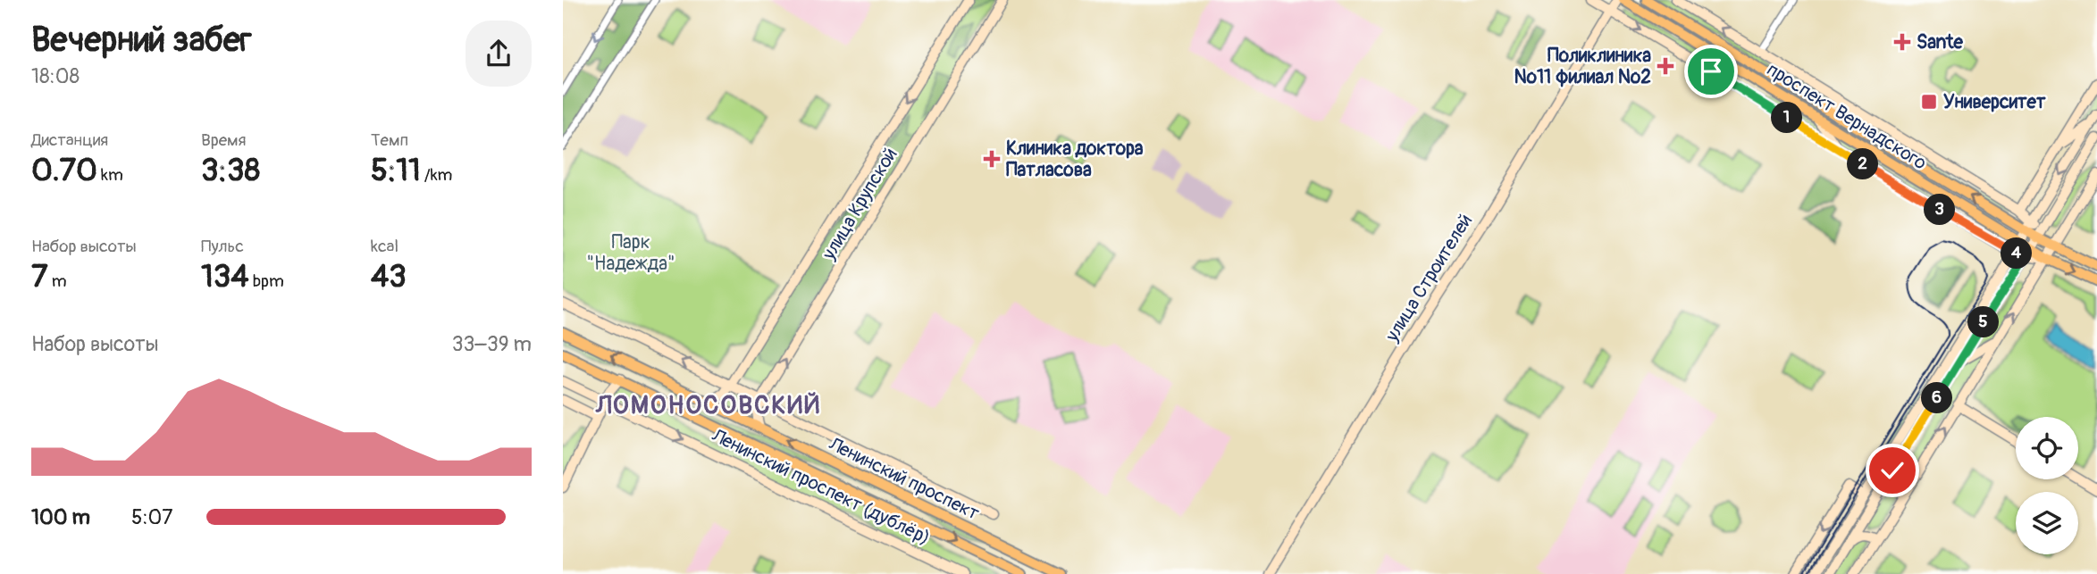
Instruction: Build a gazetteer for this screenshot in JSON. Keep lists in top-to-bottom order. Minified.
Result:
{"streets":{"main road":["проспект Вернадского","Ленинский проспект"],"street":["улица Крупской","улица Строителей","Ленинский проспект (дублёр)"]},"crossings":[["улица Крупской","Ленинский проспект"]],"districts":["ЛОМОНОСОВСКИЙ"],"parks":["Парк \"Надежда\""],"places":{"health":["Sante","Поликлиника №11 филиал №2","Клиника доктора Патласова"],"transit":["Университет"]},"page":{"heading":["Вечерний забег","18:08"],"pins":["1","2","3","4","5","6"],"stats":[["Дистанция","0.70 km"],["Время","3:38"],["Темп","5:11 /km"],["Набор высоты","7 m"],["Пульс","134 bpm"],["kcal","43"]],"chart":["Набор высоты","33–39 m"],"list":[{"name":"100 m","note":"5:07"}]}}
